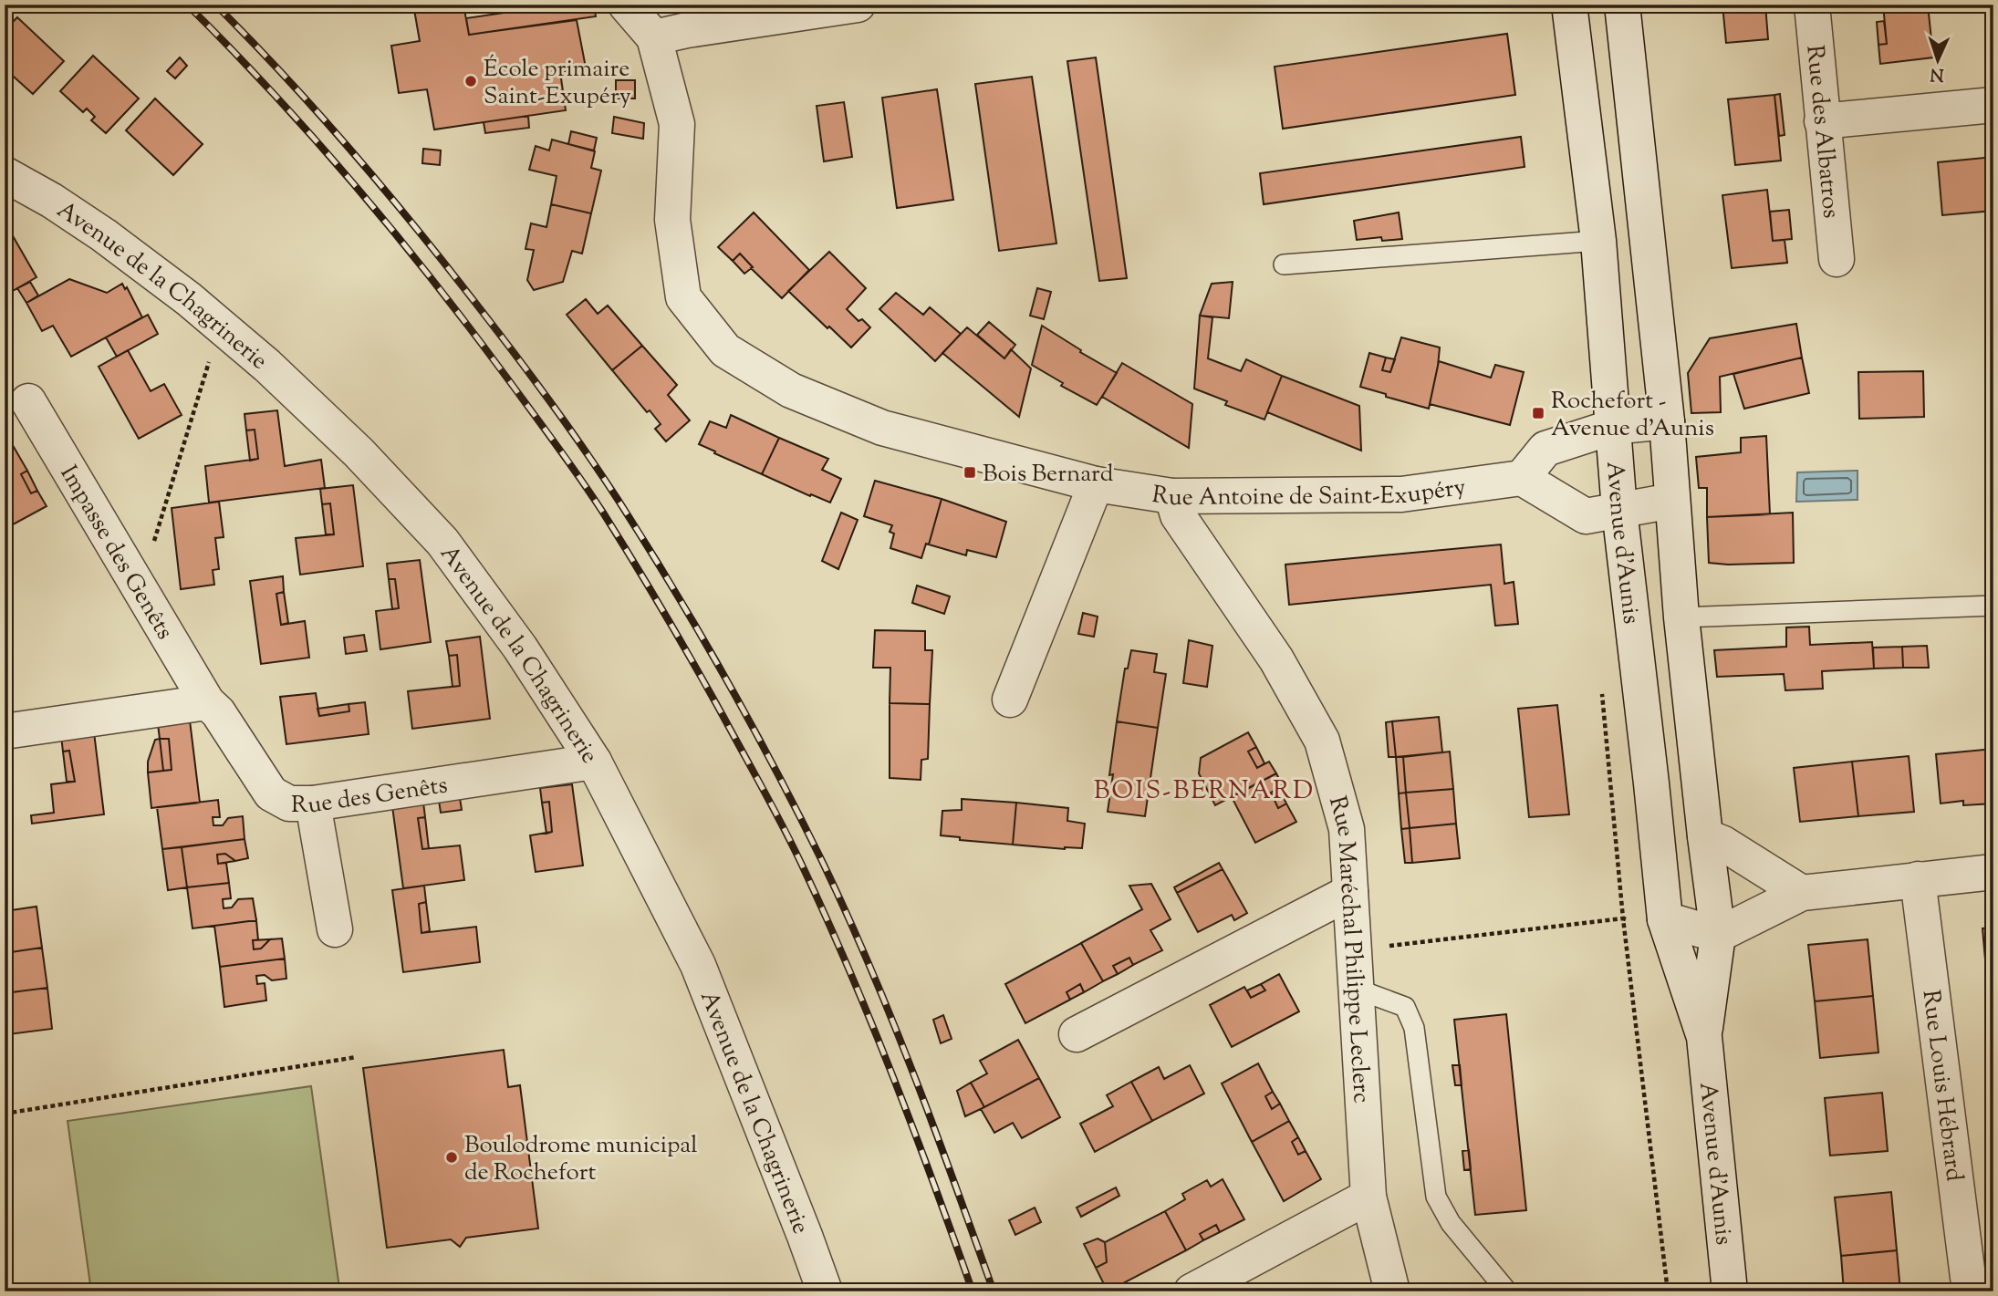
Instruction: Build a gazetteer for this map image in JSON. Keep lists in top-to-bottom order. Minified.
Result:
{"streets":{"street":["Rue des Albatros","Avenue de la Chagrinerie","Rue Antoine de Saint-Exupéry","Avenue d'Aunis","Impasse des Genêts","Rue des Genêts","Rue Maréchal Philippe Leclerc","Rue Louis Hébrard"]},"crossings":[["Avenue de la Chagrinerie","Rue des Genêts"],["Rue Antoine de Saint-Exupéry","Rue Maréchal Philippe Leclerc"],["Impasse des Genêts","Rue des Genêts"]],"districts":["BOIS-BERNARD"],"places":{"other":["École primaire Saint-Exupéry","Boulodrome municipal de Rochefort"],"transit":["Rochefort - Avenue d'Aunis","Bois Bernard"]},"north":"bottom"}
